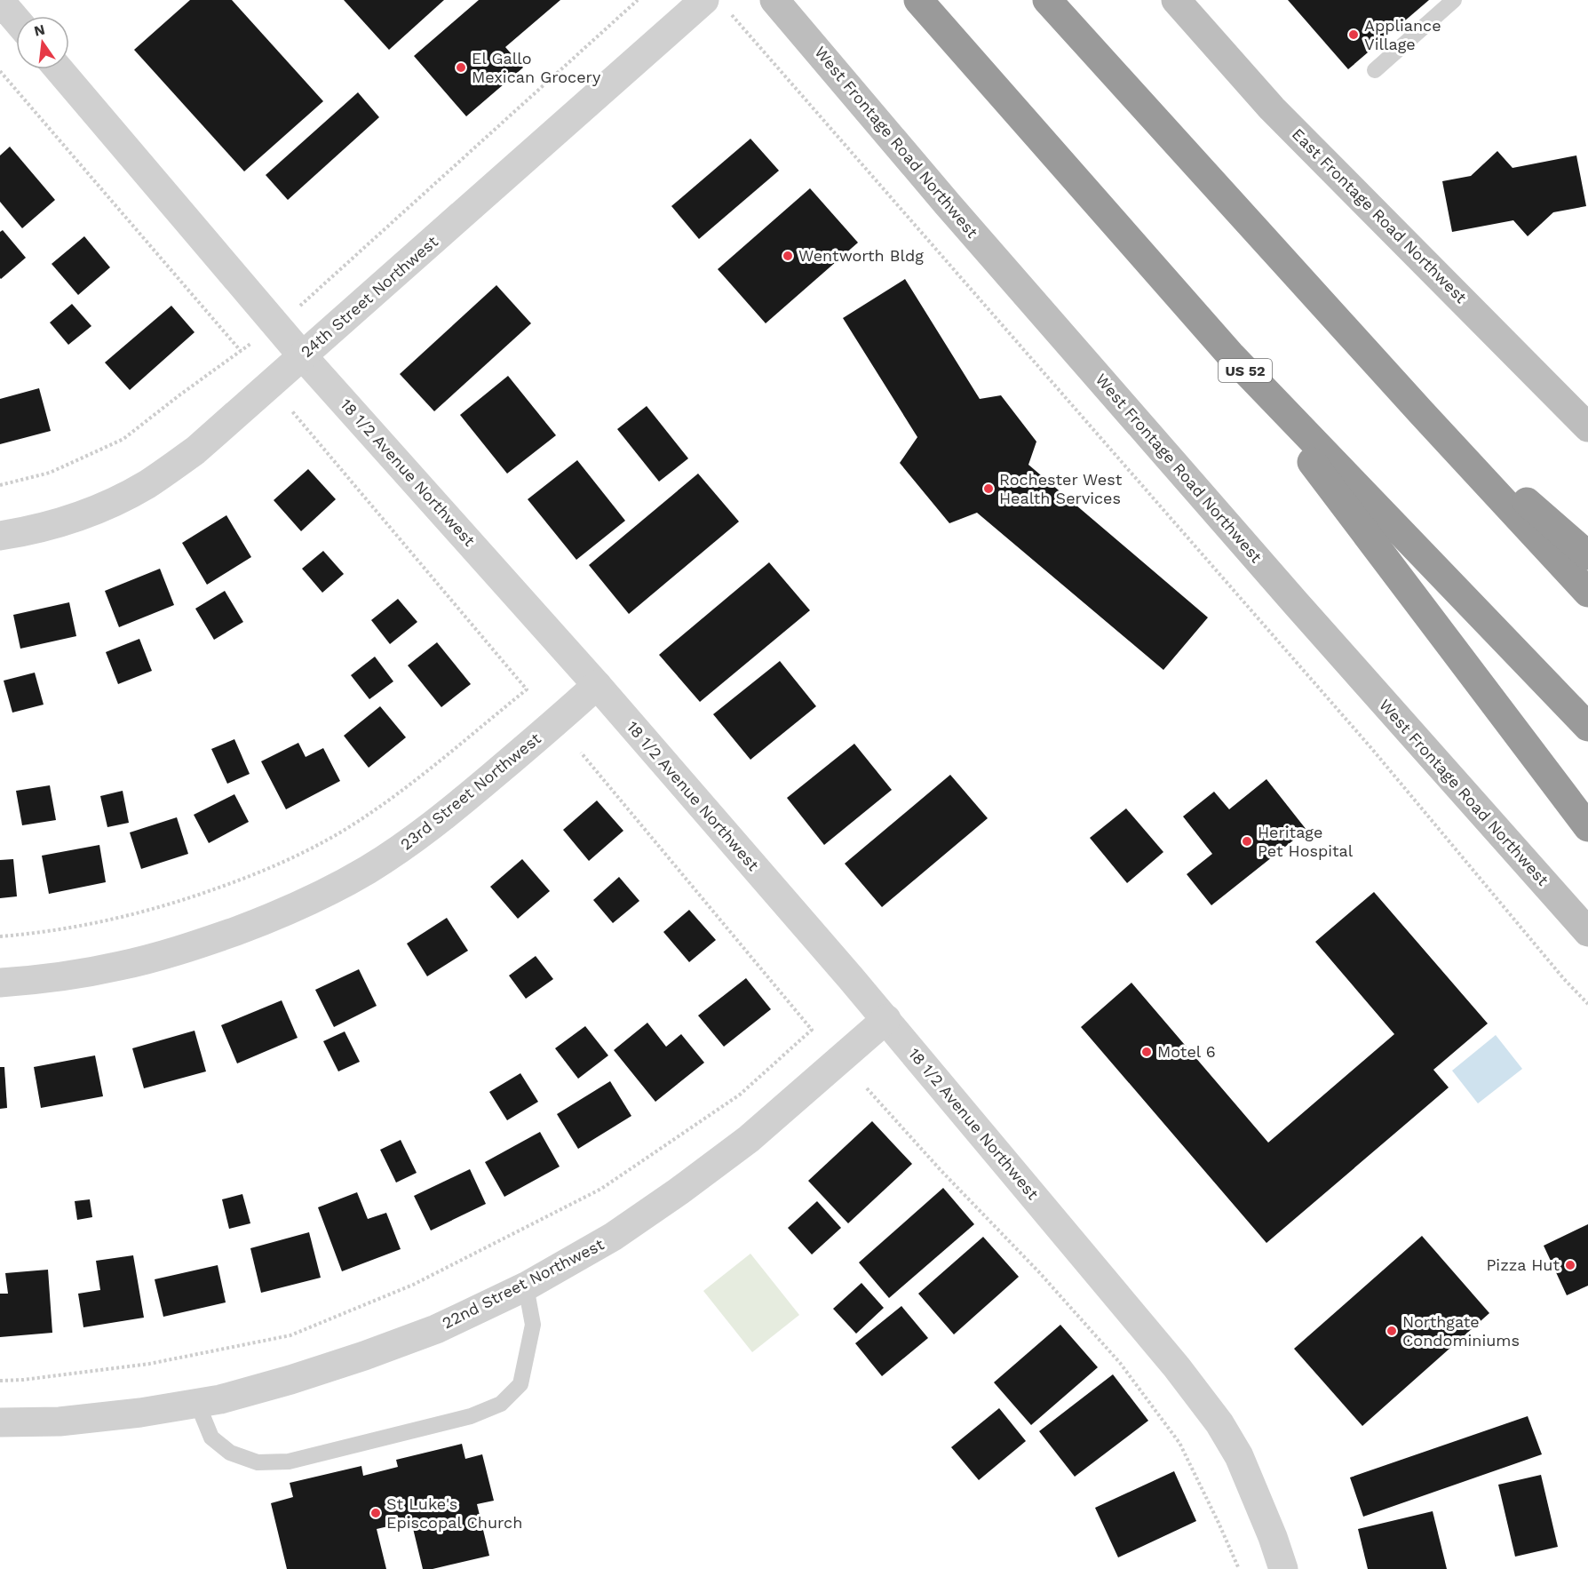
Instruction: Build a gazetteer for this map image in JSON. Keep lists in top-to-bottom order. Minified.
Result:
{"streets":{"highway":["US 52"],"street":["West Frontage Road Northwest","East Frontage Road Northwest","24th Street Northwest","18 1/2 Avenue Northwest","23rd Street Northwest","22nd Street Northwest"]},"crossings":[["24th Street Northwest","18 1/2 Avenue Northwest"],["18 1/2 Avenue Northwest","23rd Street Northwest"],["18 1/2 Avenue Northwest","22nd Street Northwest"]],"places":["Appliance Village","El Gallo Mexican Grocery","Wentworth Bldg","Rochester West Health Services","Heritage Pet Hospital","Motel 6","Pizza Hut","Northgate Condominiums","St Luke's Episcopal Church"],"north":"top"}
